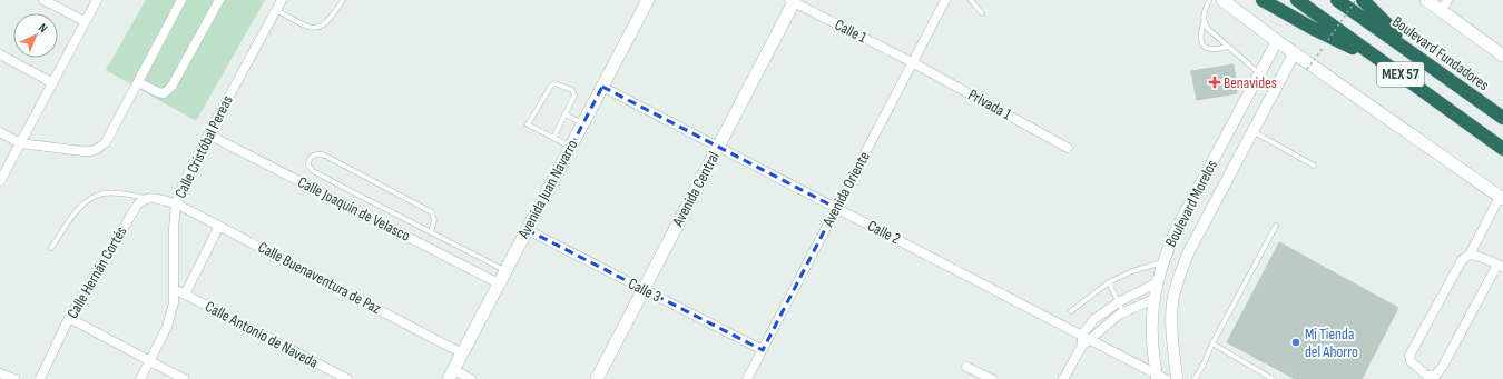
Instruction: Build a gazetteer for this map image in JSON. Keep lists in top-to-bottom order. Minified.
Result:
{"streets":{"highway":["Boulevard Fundadores","MEX 57"],"main road":["Avenida Juan Navarro","Avenida Central"],"street":["Calle 1","Privada 1","Calle Cristóbal Pereas","Avenida Oriente","Boulevard Morelos","Calle Joaquín de Velasco","Calle 2","Calle Hernán Cortés","Calle Buenaventura de Paz","Calle 3","Calle Antonio de Naveda"]},"crossings":[["Calle 1","Privada 1"],["Calle 1","Avenida Central"],["Calle 1","Avenida Oriente"],["Privada 1","Avenida Oriente"],["Calle Cristóbal Pereas","Calle Joaquín de Velasco"],["Calle Cristóbal Pereas","Calle Buenaventura de Paz"],["Calle Cristóbal Pereas","Calle Antonio de Naveda"],["Avenida Juan Navarro","Calle Joaquín de Velasco"],["Avenida Juan Navarro","Calle 2"],["Avenida Juan Navarro","Calle Buenaventura de Paz"],["Avenida Juan Navarro","Calle 3"],["Avenida Central","Calle 2"],["Avenida Central","Calle 3"],["Avenida Oriente","Calle 2"],["Avenida Oriente","Calle 3"],["Boulevard Morelos","Calle 2"]],"places":{"health":["Benavides"],"other":["Mi Tienda del Ahorro"]},"north":"top right"}
